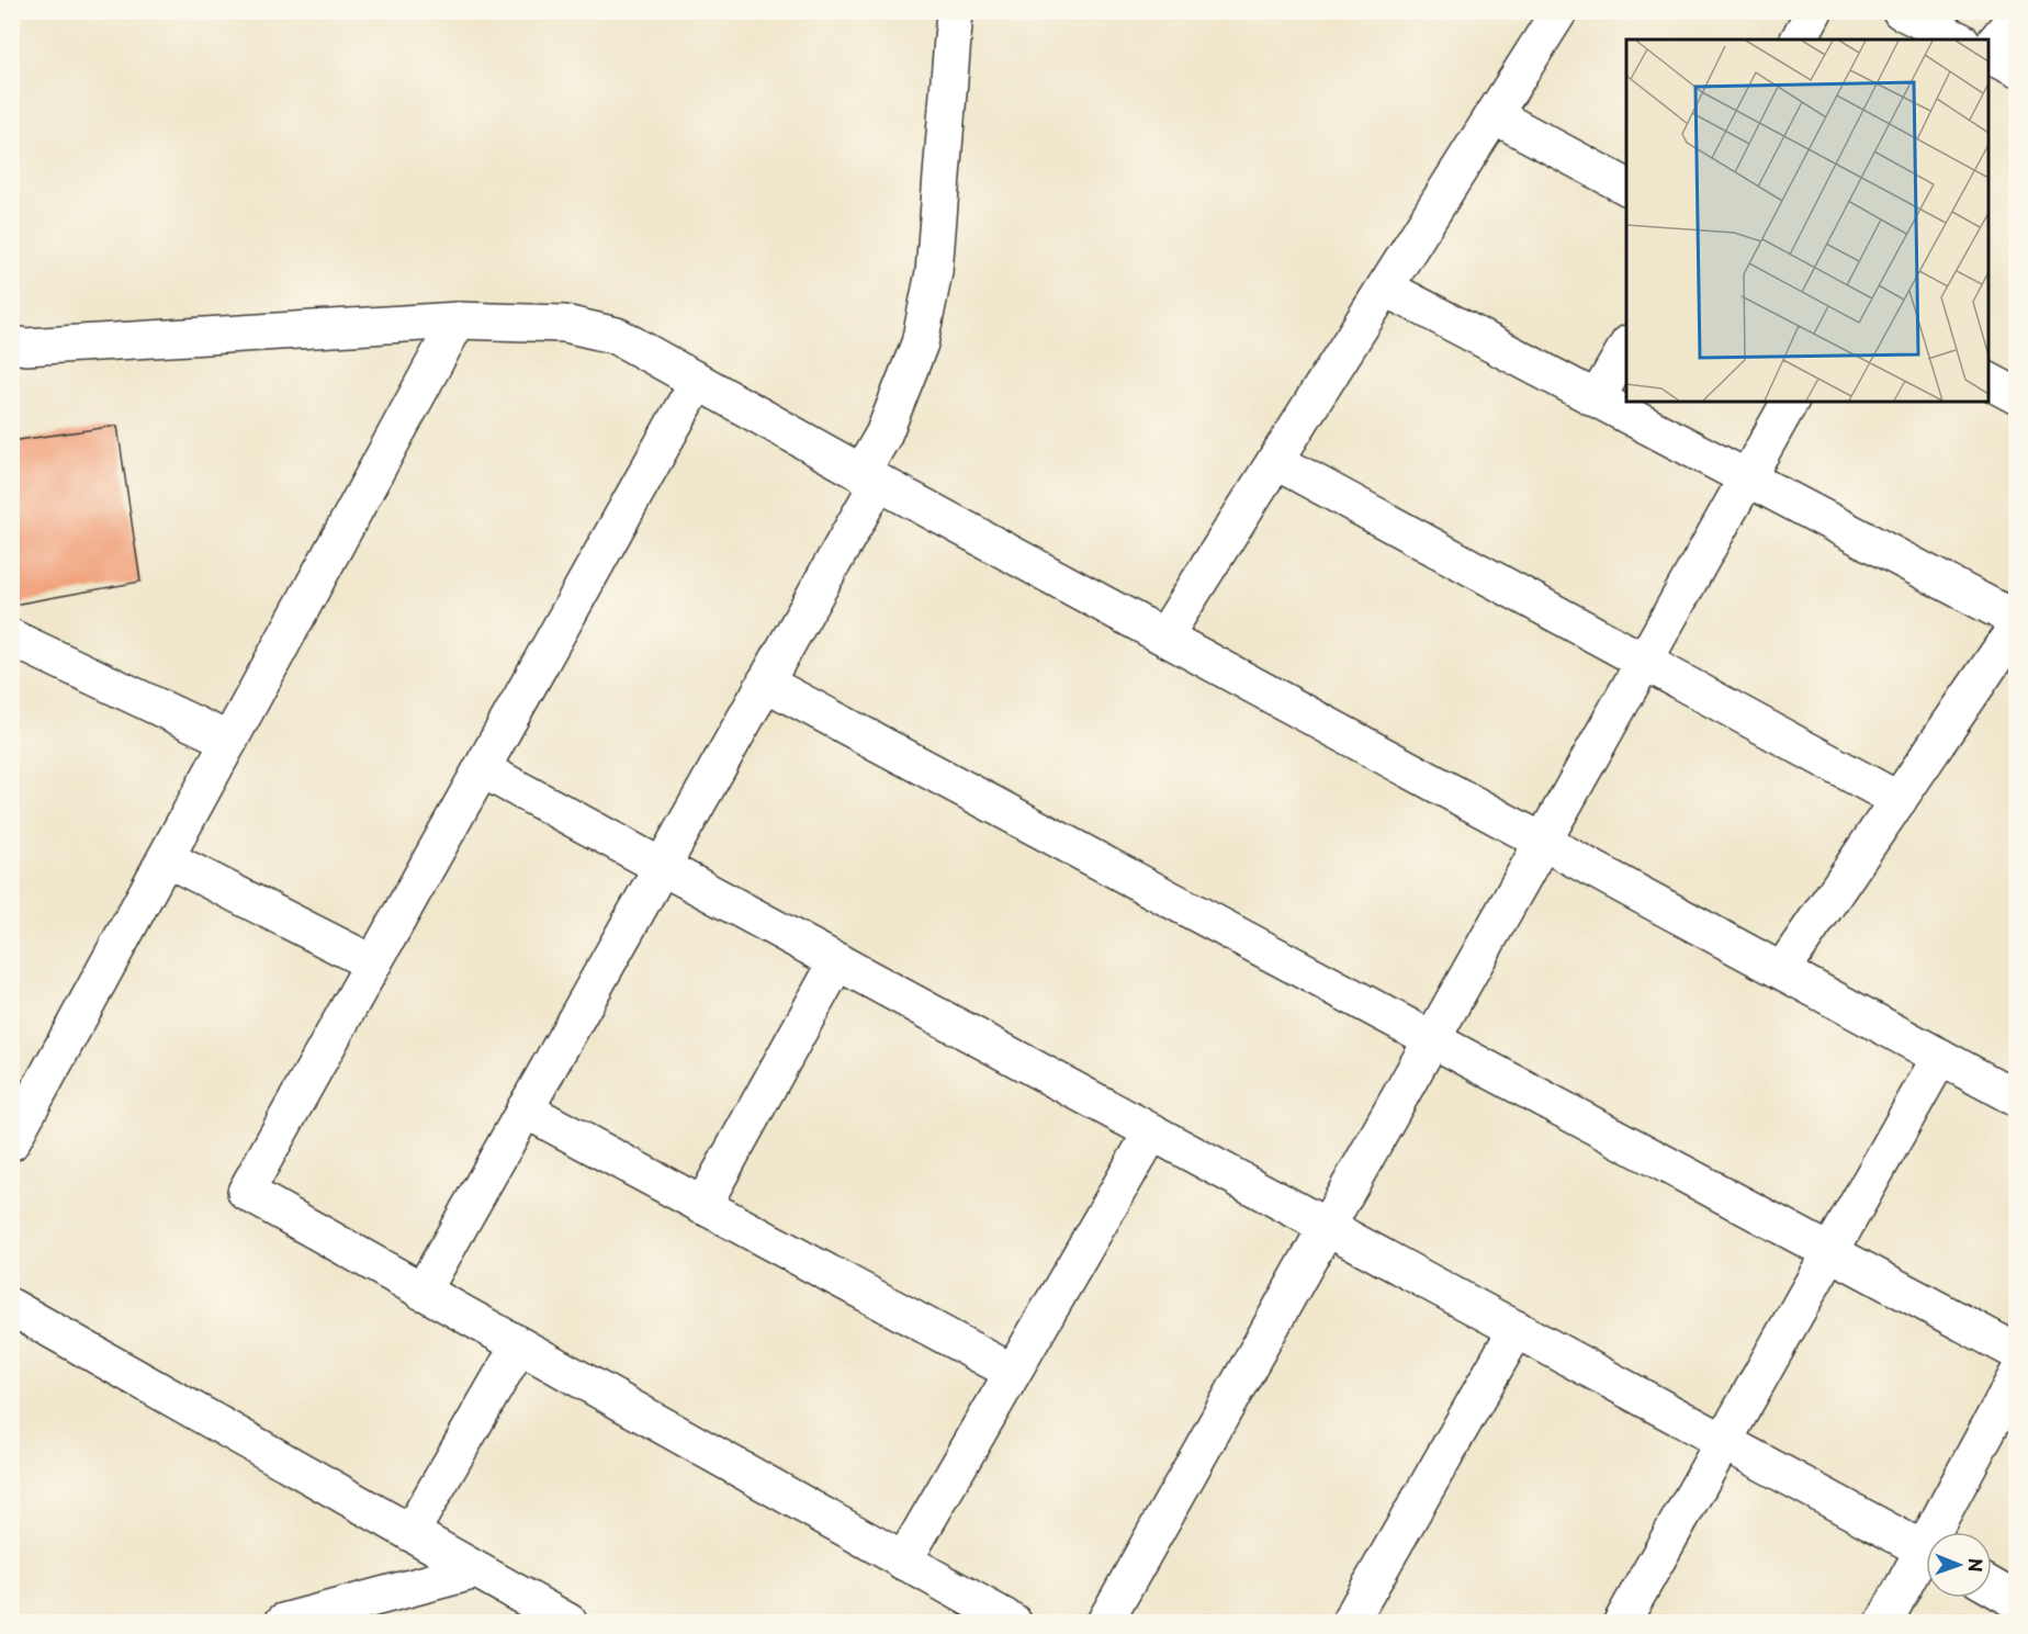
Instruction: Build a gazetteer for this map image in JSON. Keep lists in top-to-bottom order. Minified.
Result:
{"north":"right"}
